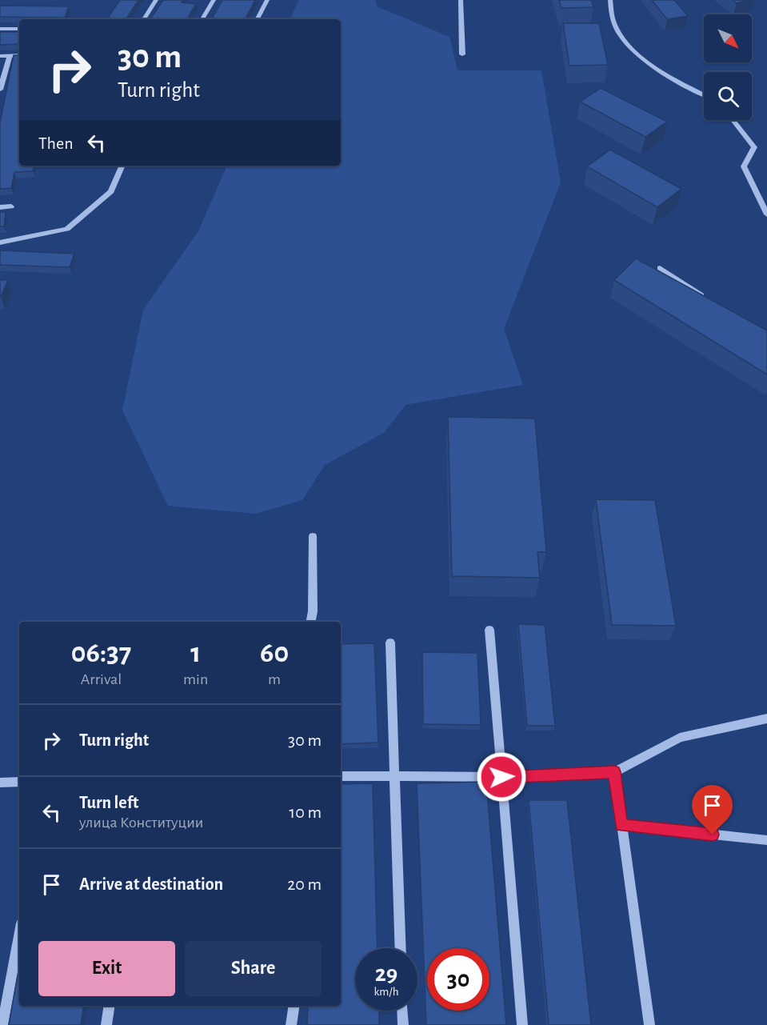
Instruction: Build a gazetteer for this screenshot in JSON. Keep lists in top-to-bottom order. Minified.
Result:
{"north":"bottom right","page":{"turn":["30 m","Turn right"],"then":"Then","eta":["06:37","Arrival","1","min","60","m"],"list":[{"name":"Turn right","value":"30 m"},{"name":"Turn left","note":"улица Конституции","value":"10 m"},{"name":"Arrive at destination","value":"20 m"}],"buttons":["Exit","Share"],"speed":"29 km/h","limit":"30"}}
